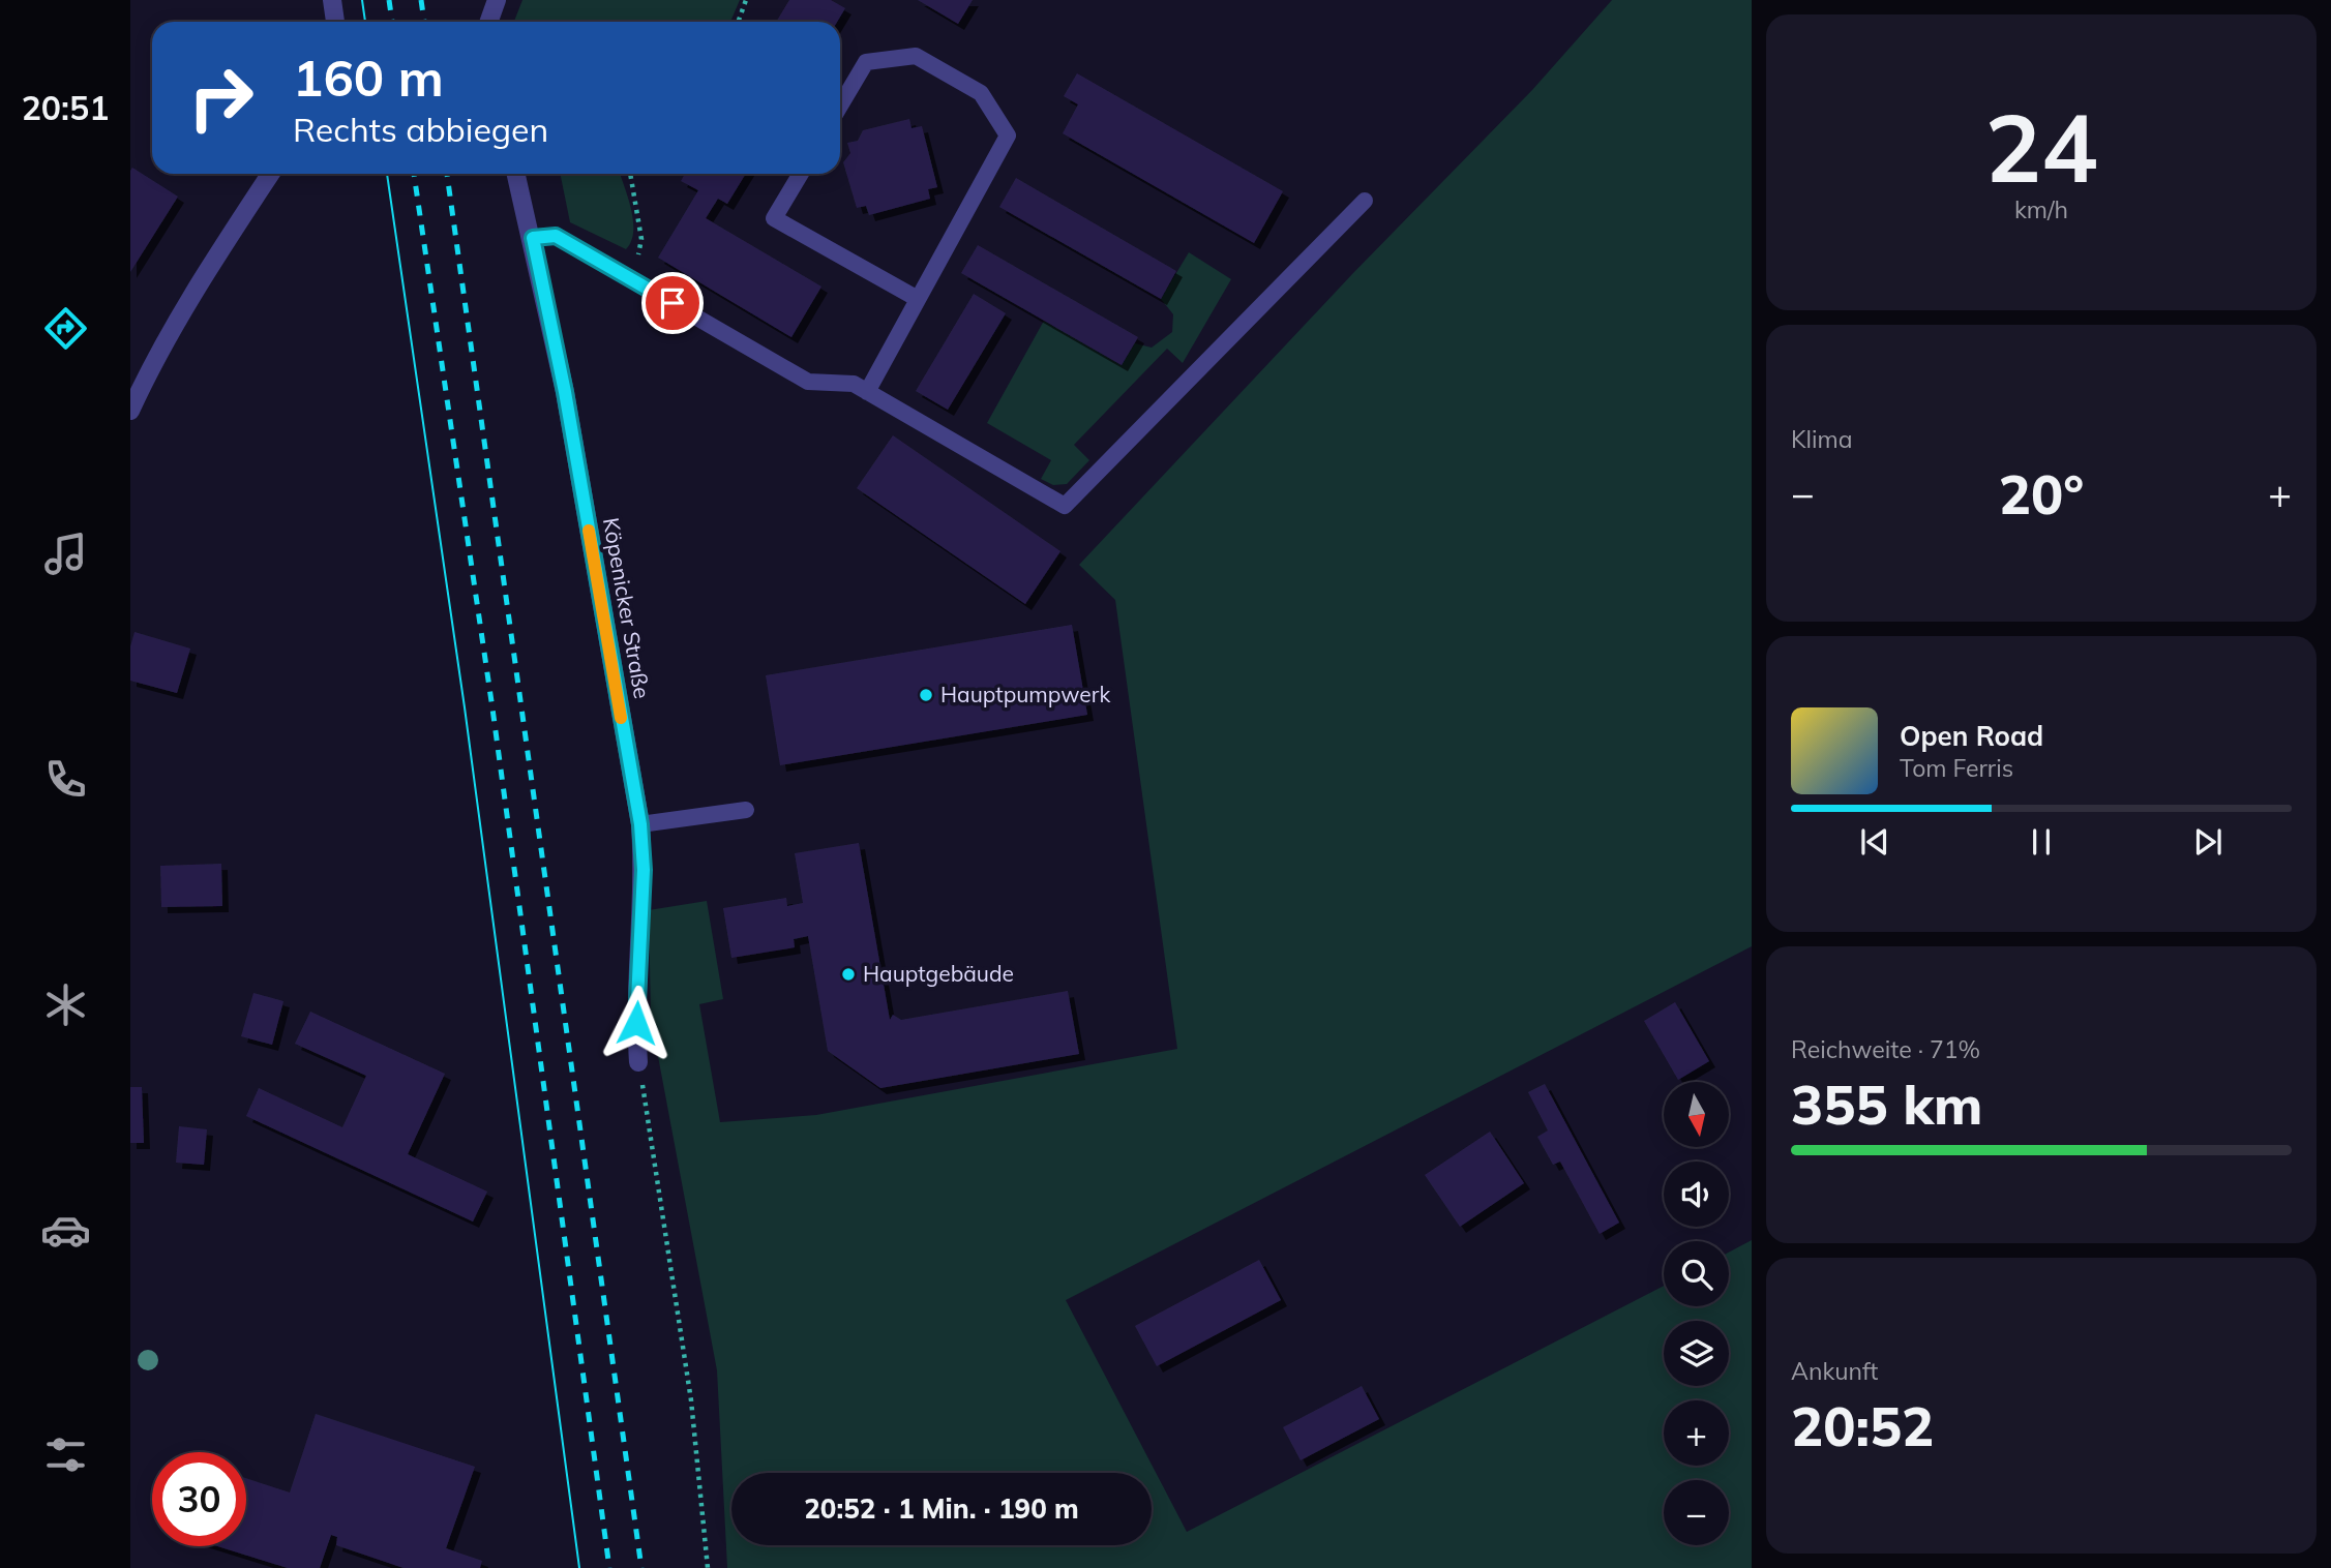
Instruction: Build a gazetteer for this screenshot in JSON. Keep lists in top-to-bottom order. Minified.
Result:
{"streets":{"street":["Köpenicker Straße"]},"places":["Hauptpumpwerk","Hauptgebäude"],"north":"bottom","page":{"tabs":"20:51","tile":[["24","km/h"],"Klima",["Reichweite · 71%","355 km"],["Ankunft","20:52"]],"turn":["160 m","Rechts abbiegen"],"heat":["−","20°","+"],"song":["Open Road","Tom Ferris"],"map_buttons":["+","−"],"limit":"30","trip":"20:52 · 1 Min. · 190 m"}}
